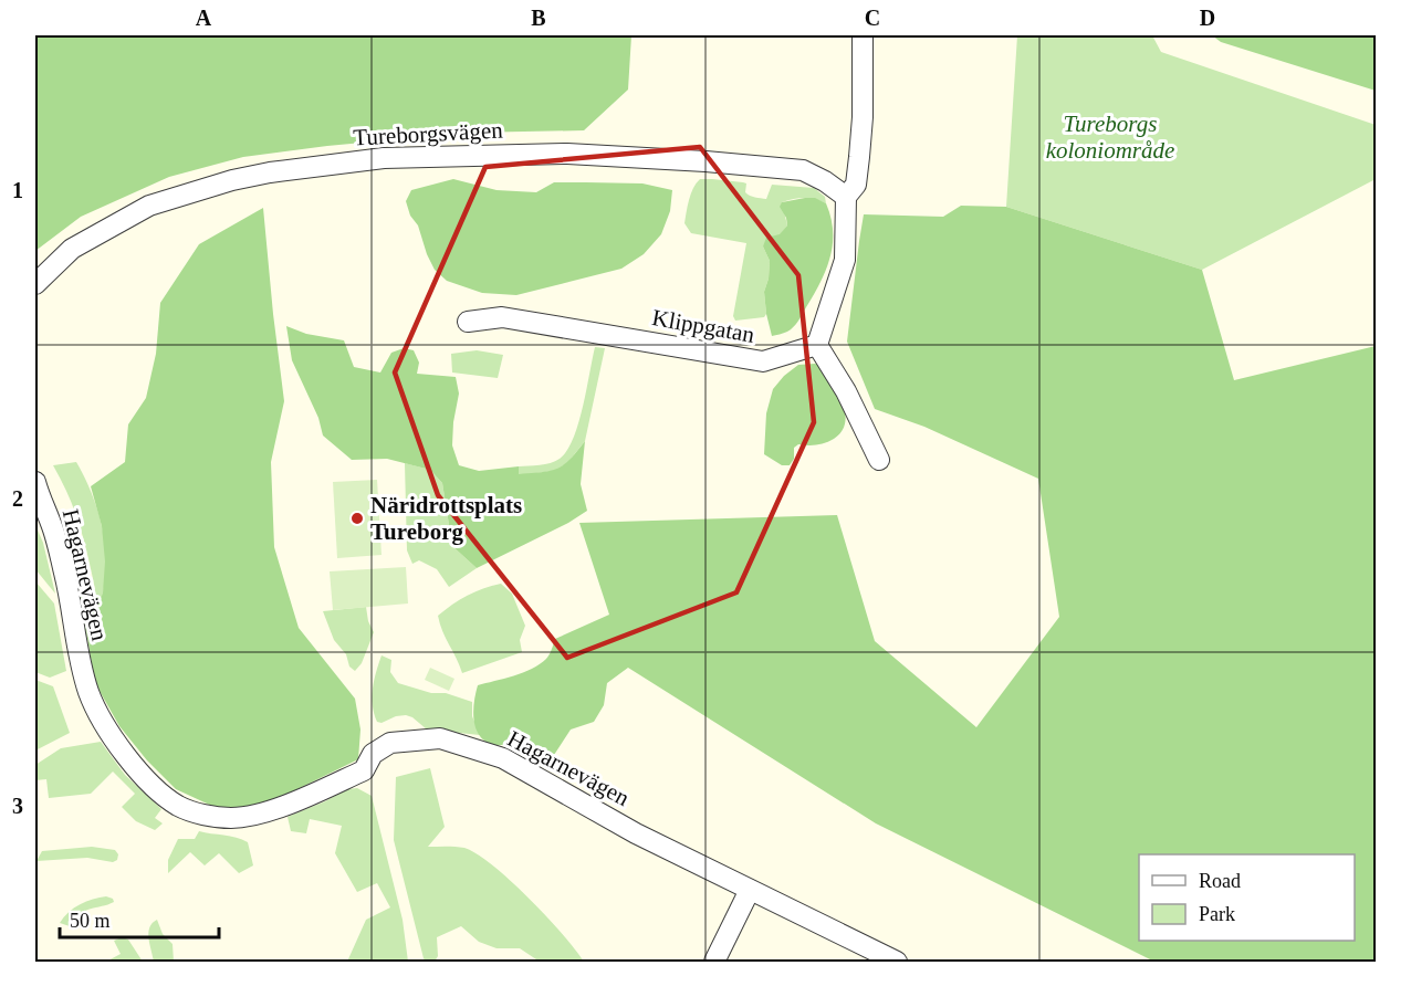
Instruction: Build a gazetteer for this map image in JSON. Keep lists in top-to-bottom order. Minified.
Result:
{"streets":{"street":["Tureborgsvägen","Klippgatan","Hagarnevägen"]},"parks":["Tureborgs koloniområde"],"places":["Näridrottsplats Tureborg"],"legend":["Road","Park"],"scale_bar":"50 m","grid":{"columns":["A","B","C","D"],"rows":["1","2","3"]}}
